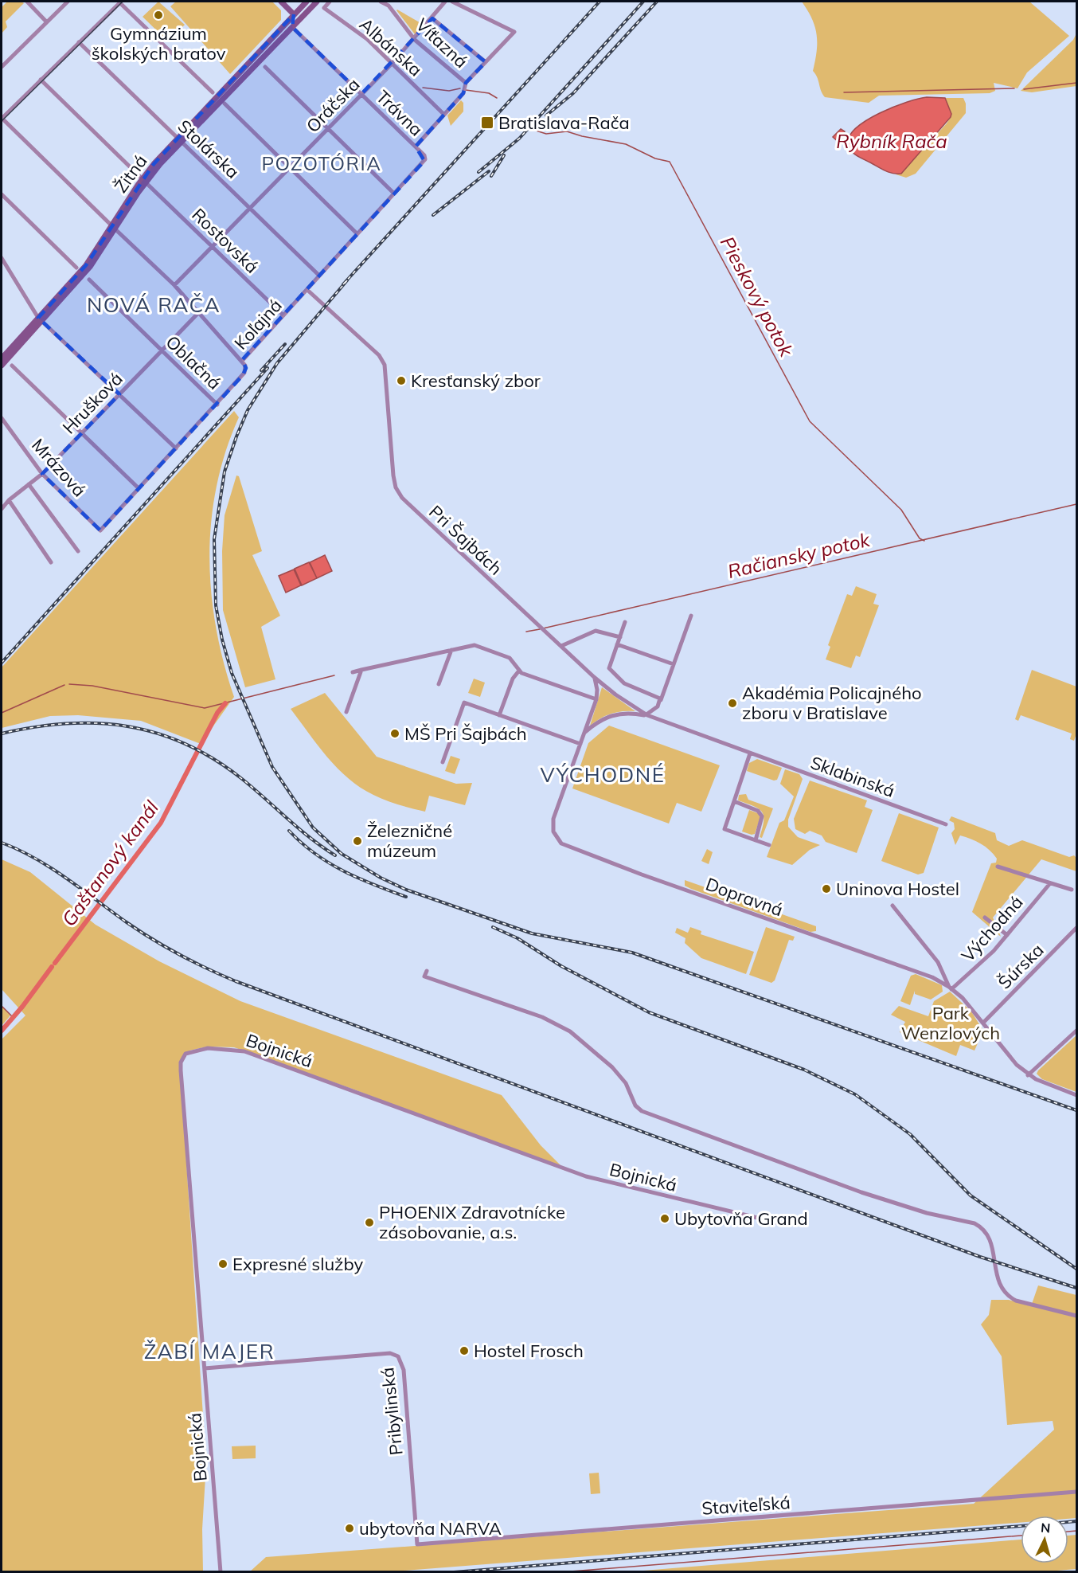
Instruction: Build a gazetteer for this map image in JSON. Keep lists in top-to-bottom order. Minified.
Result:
{"streets":{"main road":["Žitná"],"street":["Víťazná","Albánska","Oráčska","Trávna","Stolárska","Rostovská","Koľajná","Oblačná","Hrušková","Mrázová","Pri Šajbách","Sklabinská","Dopravná","Východná","Šúrska","Bojnická","Pribylinská","Staviteľská"]},"crossings":[["Víťazná","Oráčska"],["Albánska","Oráčska"],["Oráčska","Trávna"],["Oráčska","Stolárska"],["Oráčska","Rostovská"],["Trávna","Žitná"],["Trávna","Koľajná"],["Stolárska","Žitná"],["Stolárska","Koľajná"],["Rostovská","Koľajná"],["Koľajná","Oblačná"],["Koľajná","Mrázová"],["Koľajná","Pri Šajbách"],["Oblačná","Hrušková"],["Hrušková","Mrázová"],["Pri Šajbách","Sklabinská"],["Dopravná","Východná"],["Východná","Šúrska"],["Bojnická","Pribylinská"],["Pribylinská","Staviteľská"]],"districts":["POZOTÓRIA","NOVÁ RAČA","VÝCHODNÉ","ŽABÍ MAJER"],"water":["Rybník Rača","Pieskový potok","Račiansky potok","Gaštanový kanál"],"parks":["Park Wenzlových"],"places":{"other":["Gymnázium školských bratov","Kresťanský zbor","Akadémia Policajného zboru v Bratislave","MŠ Pri Šajbách","Železničné múzeum","Uninova Hostel","Ubytovňa Grand","PHOENIX Zdravotnícke zásobovanie, a.s.","Expresné služby","Hostel Frosch","ubytovňa NARVA"],"transit":["Bratislava-Rača"]},"north":"top"}
